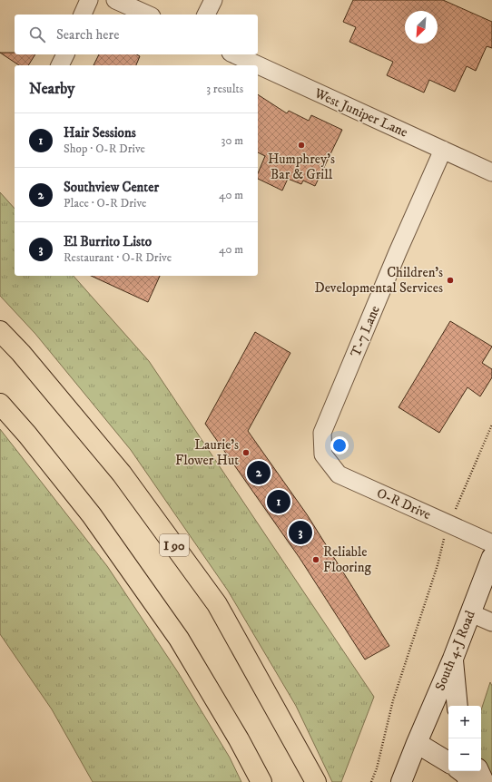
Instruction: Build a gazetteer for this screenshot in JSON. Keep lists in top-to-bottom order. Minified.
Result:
{"streets":{"highway":["I 90"],"main road":["South 4-J Road"],"street":["West Juniper Lane","T-7 Lane","O-R Drive"]},"crossings":[["West Juniper Lane","T-7 Lane"],["T-7 Lane","O-R Drive"]],"places":["Humphrey's Bar & Grill","Children's Developmental Services","Laurie's Flower Hut","Reliable Flooring"],"north":"bottom left","page":{"search":"Search here","heading":["Nearby","3 results"],"list":[{"mark":"1","name":"Hair Sessions","note":"Shop · O-R Drive","value":"30 m"},{"mark":"2","name":"Southview Center","note":"Place · O-R Drive","value":"40 m"},{"mark":"3","name":"El Burrito Listo","note":"Restaurant · O-R Drive","value":"40 m"}],"pins":["2","1","3"],"map_buttons":["+","−"]}}
